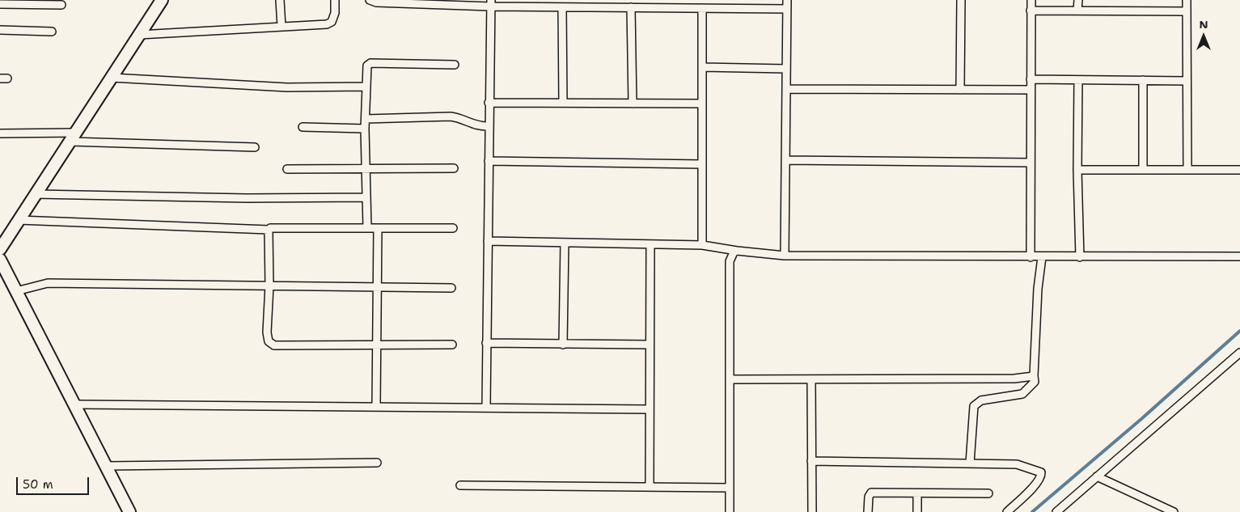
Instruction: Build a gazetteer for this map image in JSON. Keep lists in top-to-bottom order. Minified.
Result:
{"scale_bar":"50 m","north":"top"}
